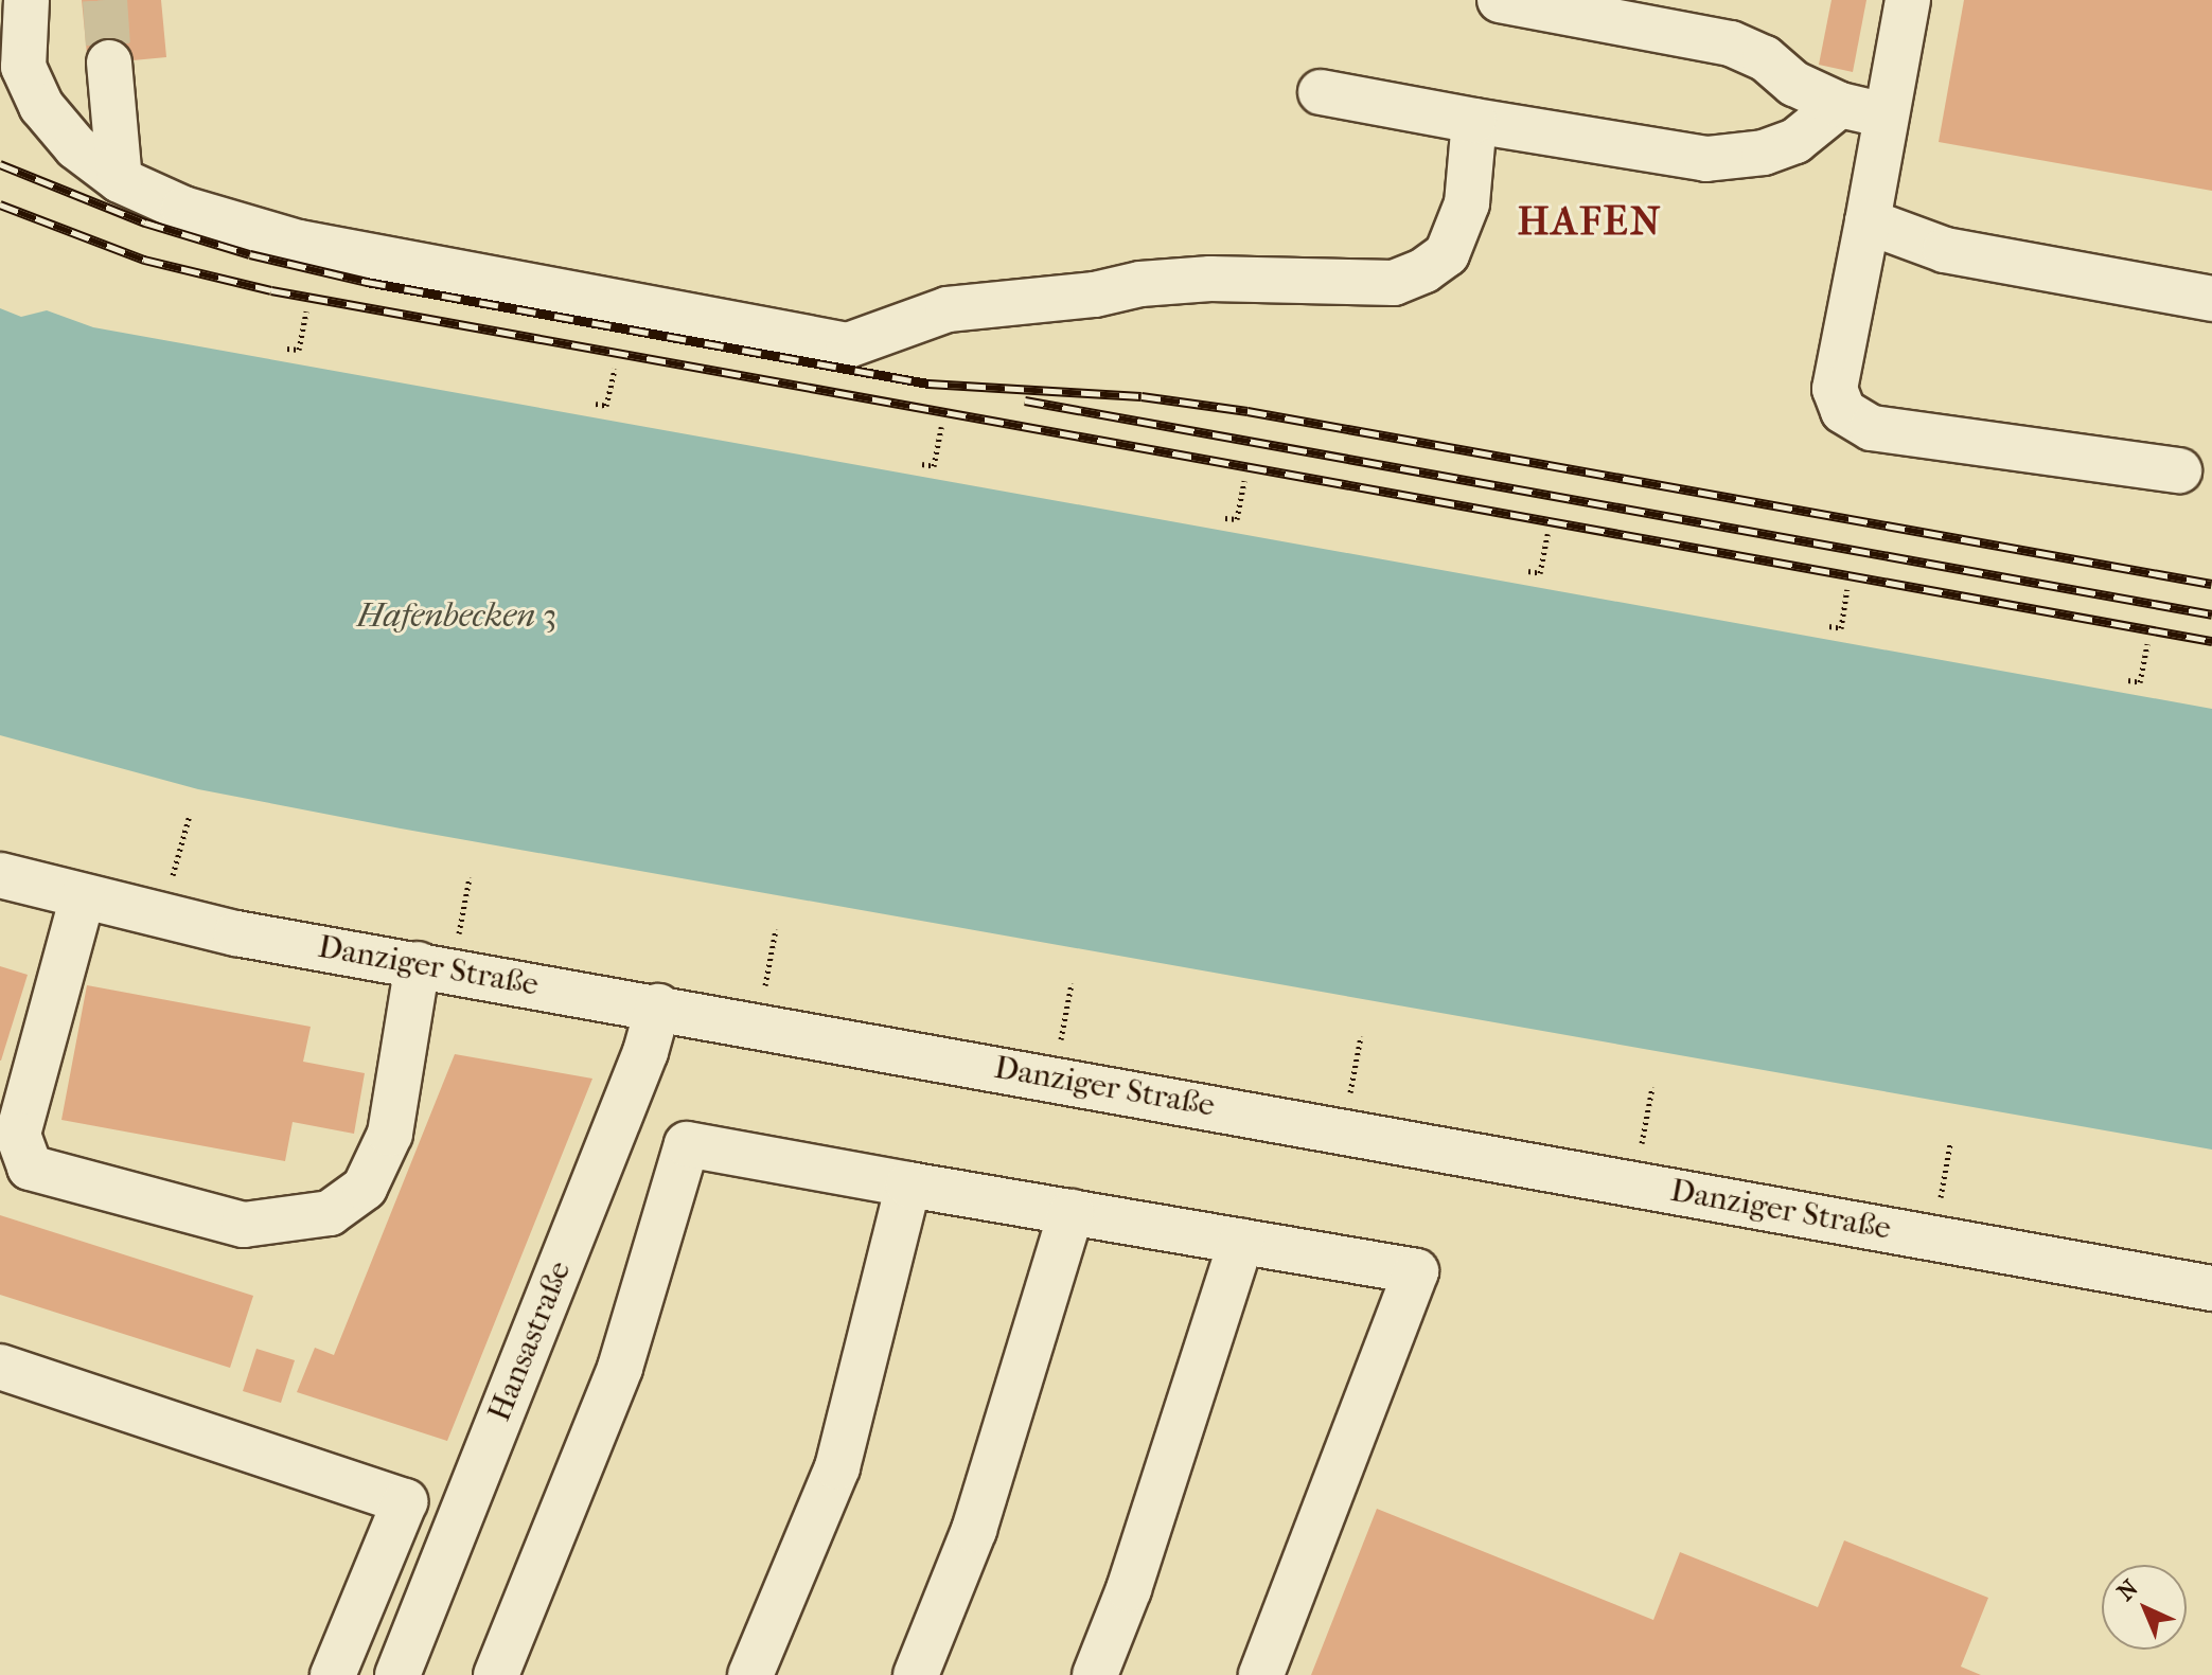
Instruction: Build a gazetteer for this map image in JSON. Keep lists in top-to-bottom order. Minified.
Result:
{"streets":{"street":["Danziger Straße","Hansastraße"]},"crossings":[["Danziger Straße","Hansastraße"]],"districts":["HAFEN"],"water":["Hafenbecken 3"],"north":"top left"}
